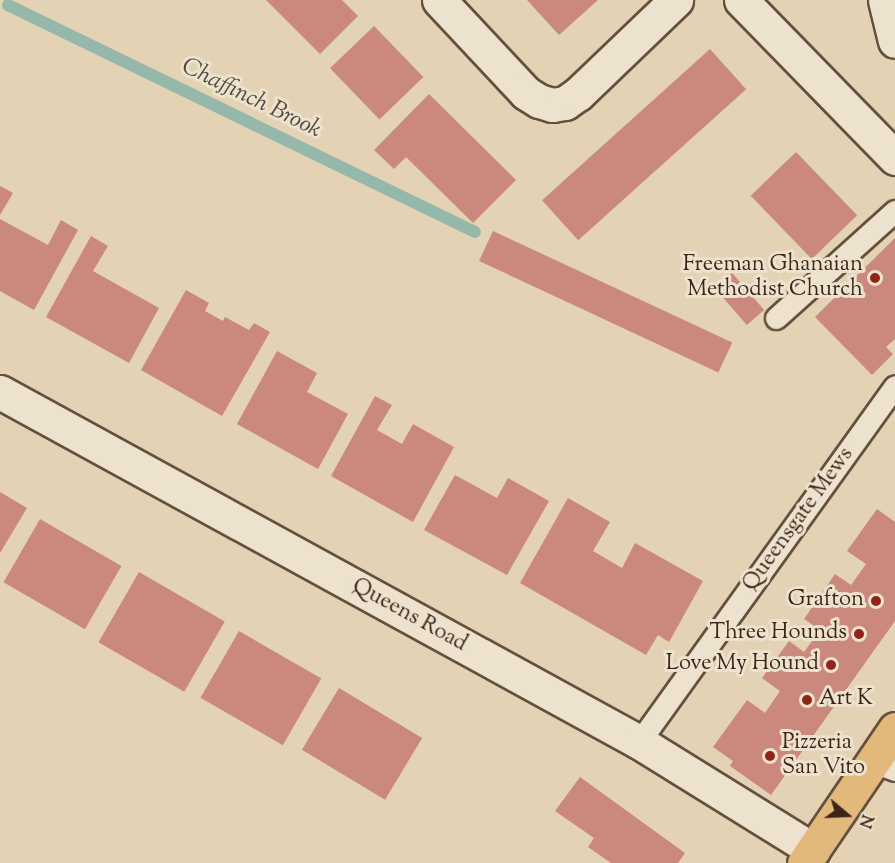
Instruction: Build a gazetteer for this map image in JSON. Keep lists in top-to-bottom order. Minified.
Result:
{"streets":{"street":["Queens Road"],"lane":["Queensgate Mews"]},"crossings":[["Queensgate Mews","Queens Road"]],"water":["Chaffinch Brook"],"places":["Freeman Ghanaian Methodist Church","Grafton","Three Hounds","Love My Hound","Art K","Pizzeria San Vito"],"north":"right"}
